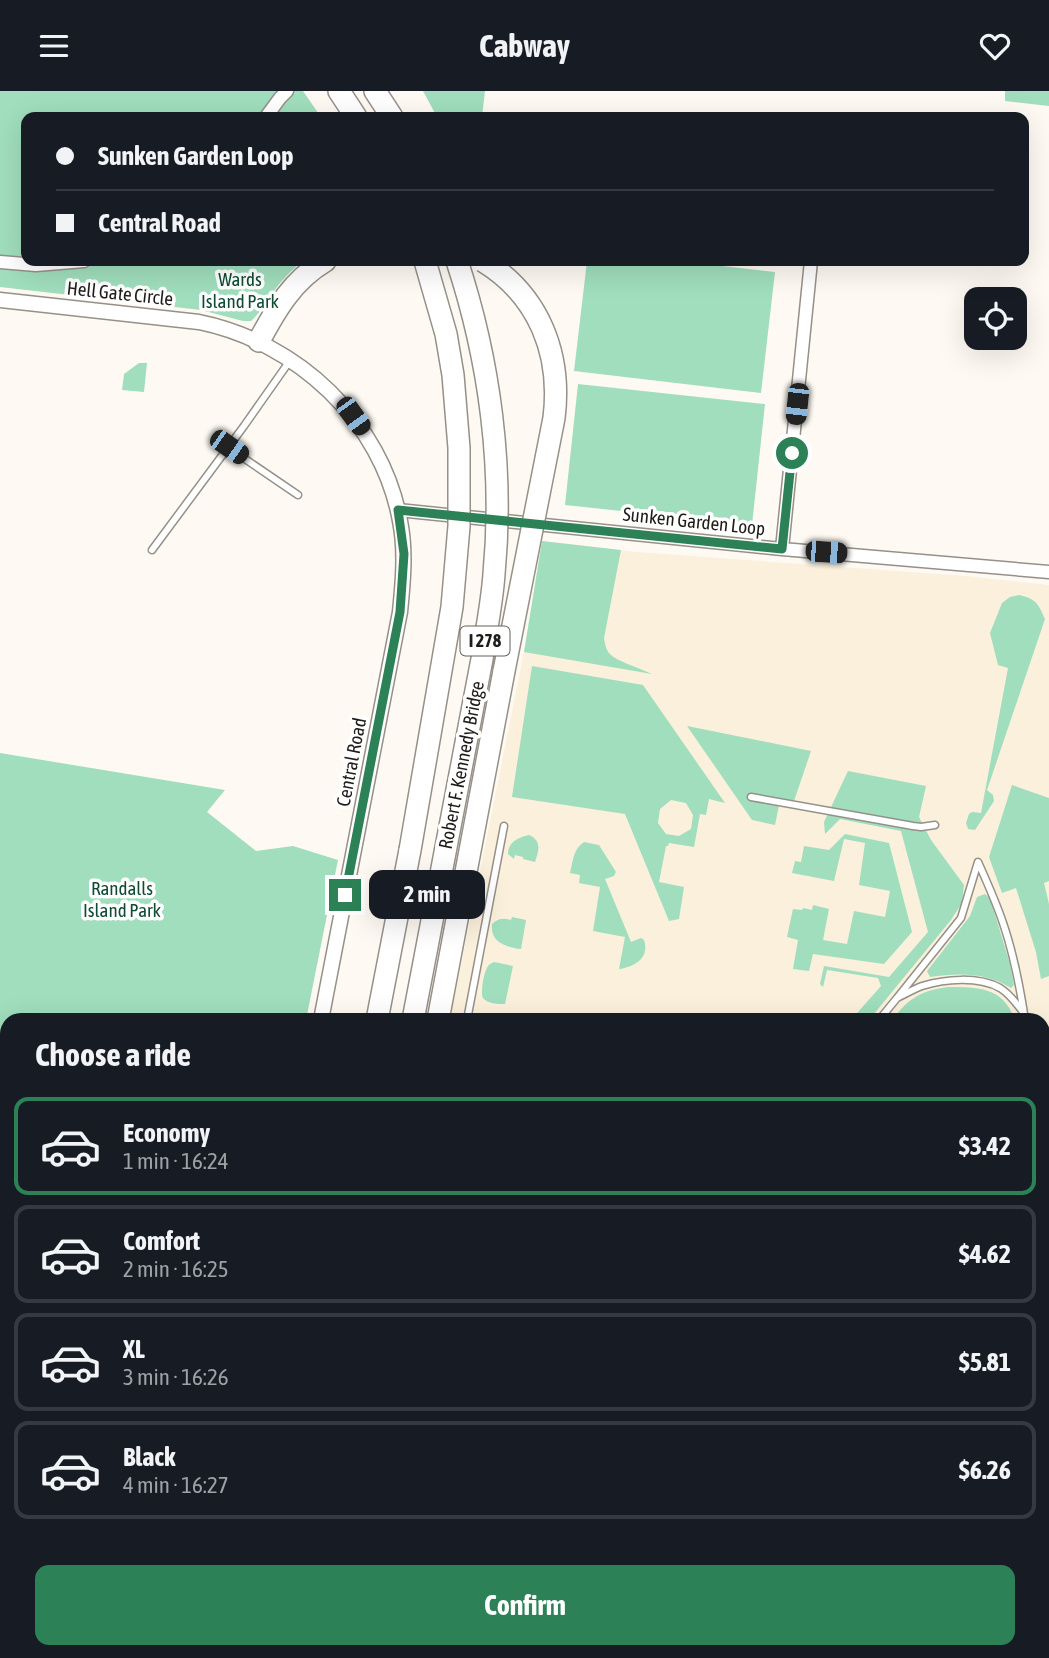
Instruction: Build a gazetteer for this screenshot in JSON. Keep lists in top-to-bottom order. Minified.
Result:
{"streets":{"highway":["I 278","Robert F. Kennedy Bridge"],"street":["Hell Gate Circle","Sunken Garden Loop","Central Road"]},"crossings":[["Hell Gate Circle","Sunken Garden Loop"],["Hell Gate Circle","Central Road"],["Sunken Garden Loop","Central Road"]],"parks":["Wards Island Park","Randalls Island Park"],"page":{"header":"Cabway","banner":["Sunken Garden Loop","Central Road"],"bubble":"2 min","heading":"Choose a ride","list":[{"name":"Economy","note":"1 min · 16:24","value":"$3.42"},{"name":"Comfort","note":"2 min · 16:25","value":"$4.62"},{"name":"XL","note":"3 min · 16:26","value":"$5.81"},{"name":"Black","note":"4 min · 16:27","value":"$6.26"}],"buttons":"Confirm"}}
